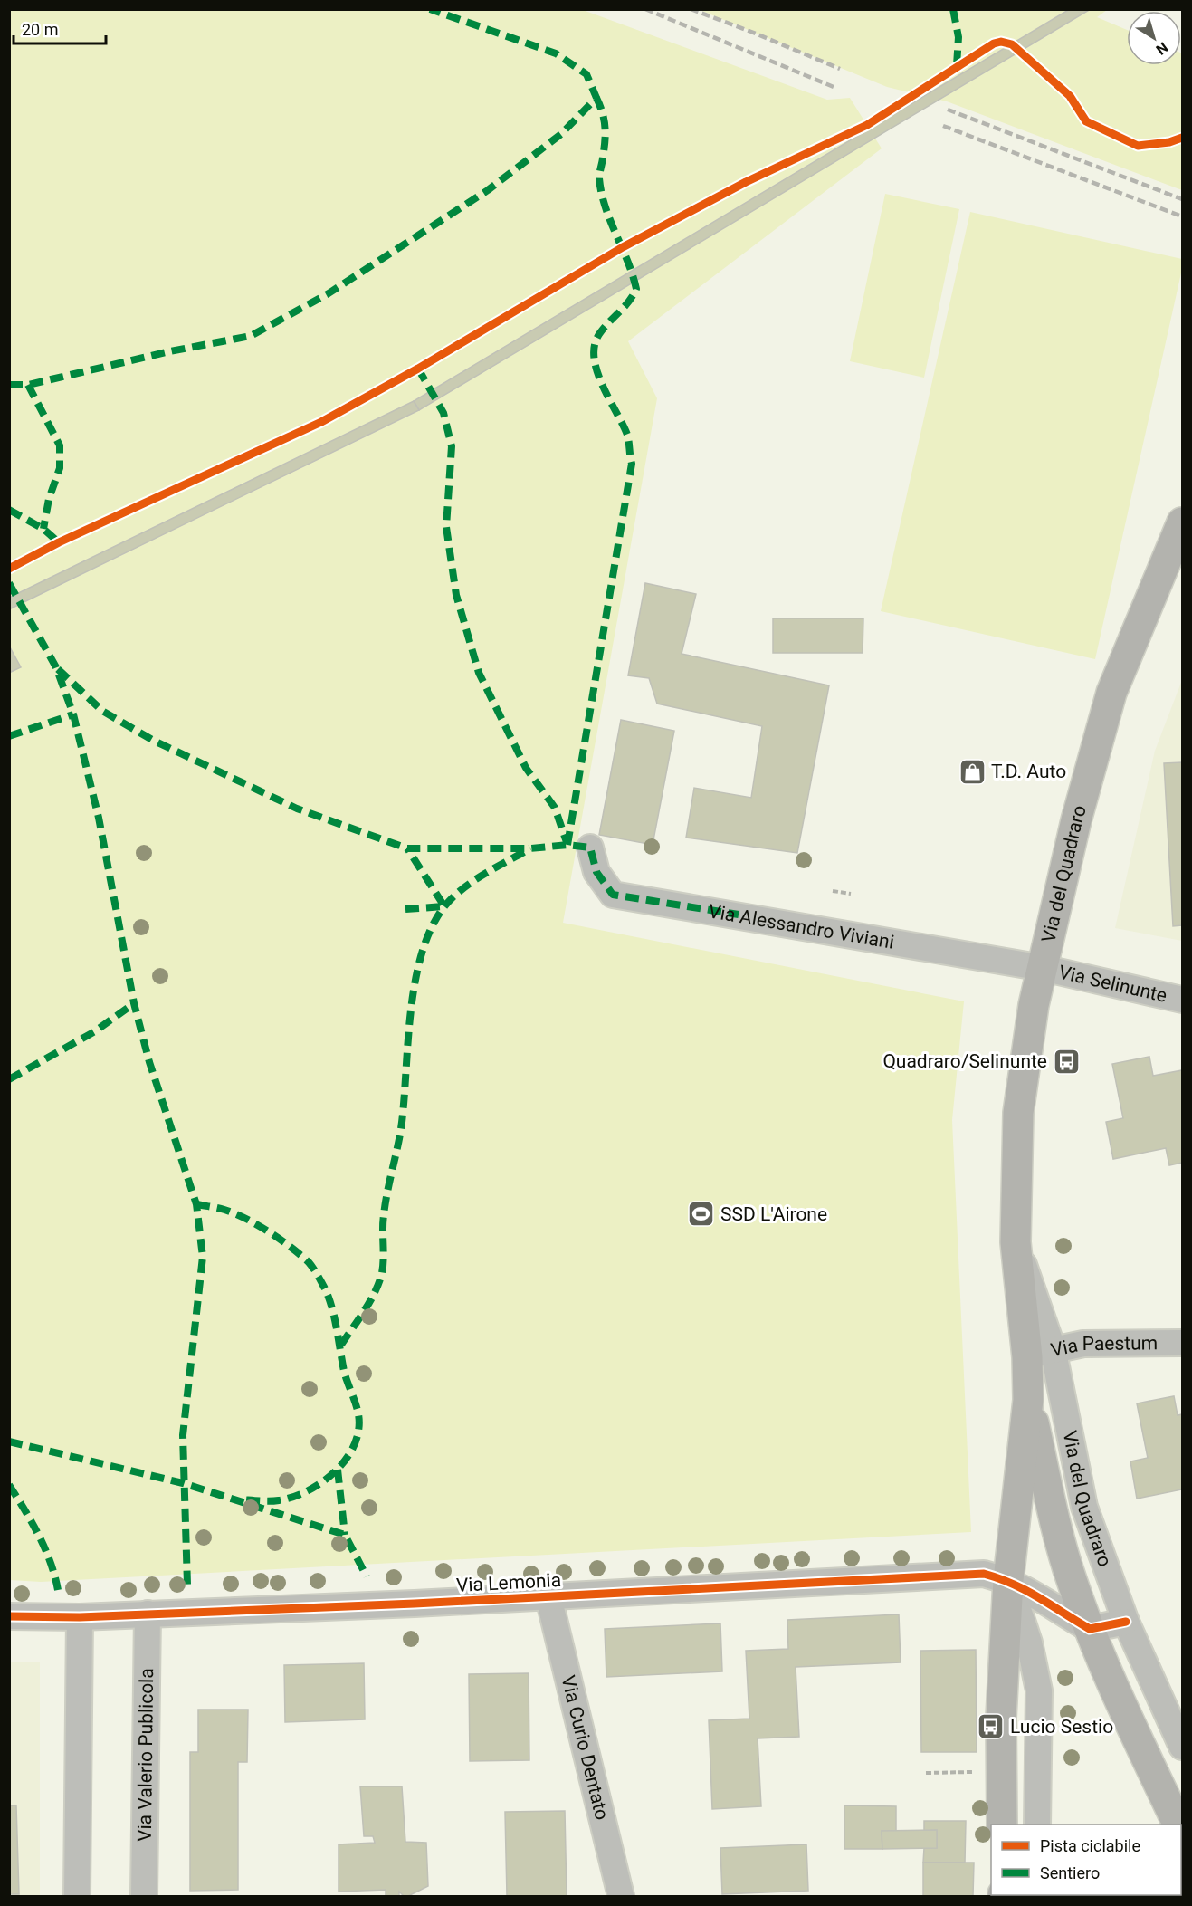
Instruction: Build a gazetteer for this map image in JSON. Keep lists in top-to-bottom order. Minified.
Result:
{"streets":{"main road":["Via del Quadraro"],"street":["Via Alessandro Viviani","Via Selinunte","Via Paestum","Via Lemonia","Via Curio Dentato","Via Valerio Publicola"]},"crossings":[["Via del Quadraro","Via Alessandro Viviani"],["Via del Quadraro","Via Selinunte"],["Via del Quadraro","Via Paestum"],["Via del Quadraro","Via Lemonia"],["Via Alessandro Viviani","Via Selinunte"],["Via Lemonia","Via Curio Dentato"],["Via Lemonia","Via Valerio Publicola"]],"places":{"shop":["T.D. Auto"],"bus stop":["Quadraro/Selinunte","Lucio Sestio"],"sports":["SSD L'Airone"]},"legend":["Pista ciclabile","Sentiero"],"scale_bar":"20 m","north":"bottom right"}
